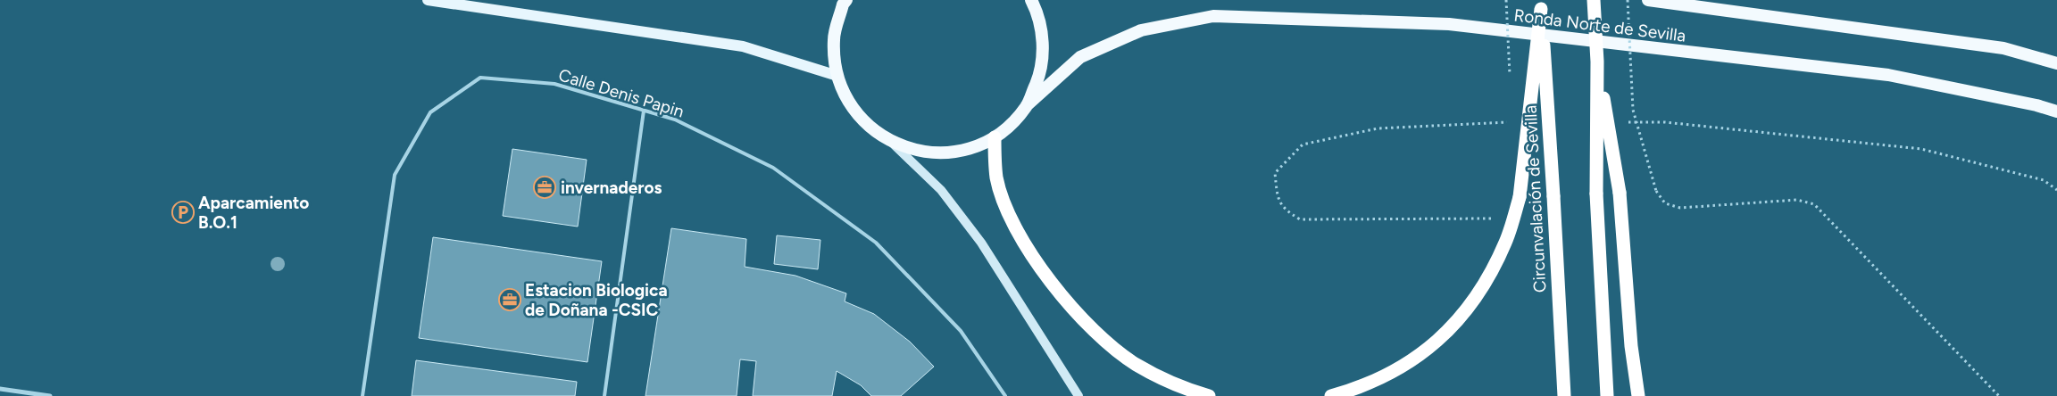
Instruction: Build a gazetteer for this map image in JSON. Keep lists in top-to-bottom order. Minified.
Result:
{"streets":{"highway":["Ronda Norte de Sevilla","Circunvalación de Sevilla"],"lane":["Calle Denis Papin"]},"places":{"office":["invernaderos","Estacion Biologica de Doñana -CSIC"],"parking":["Aparcamiento B.O.1"]}}
